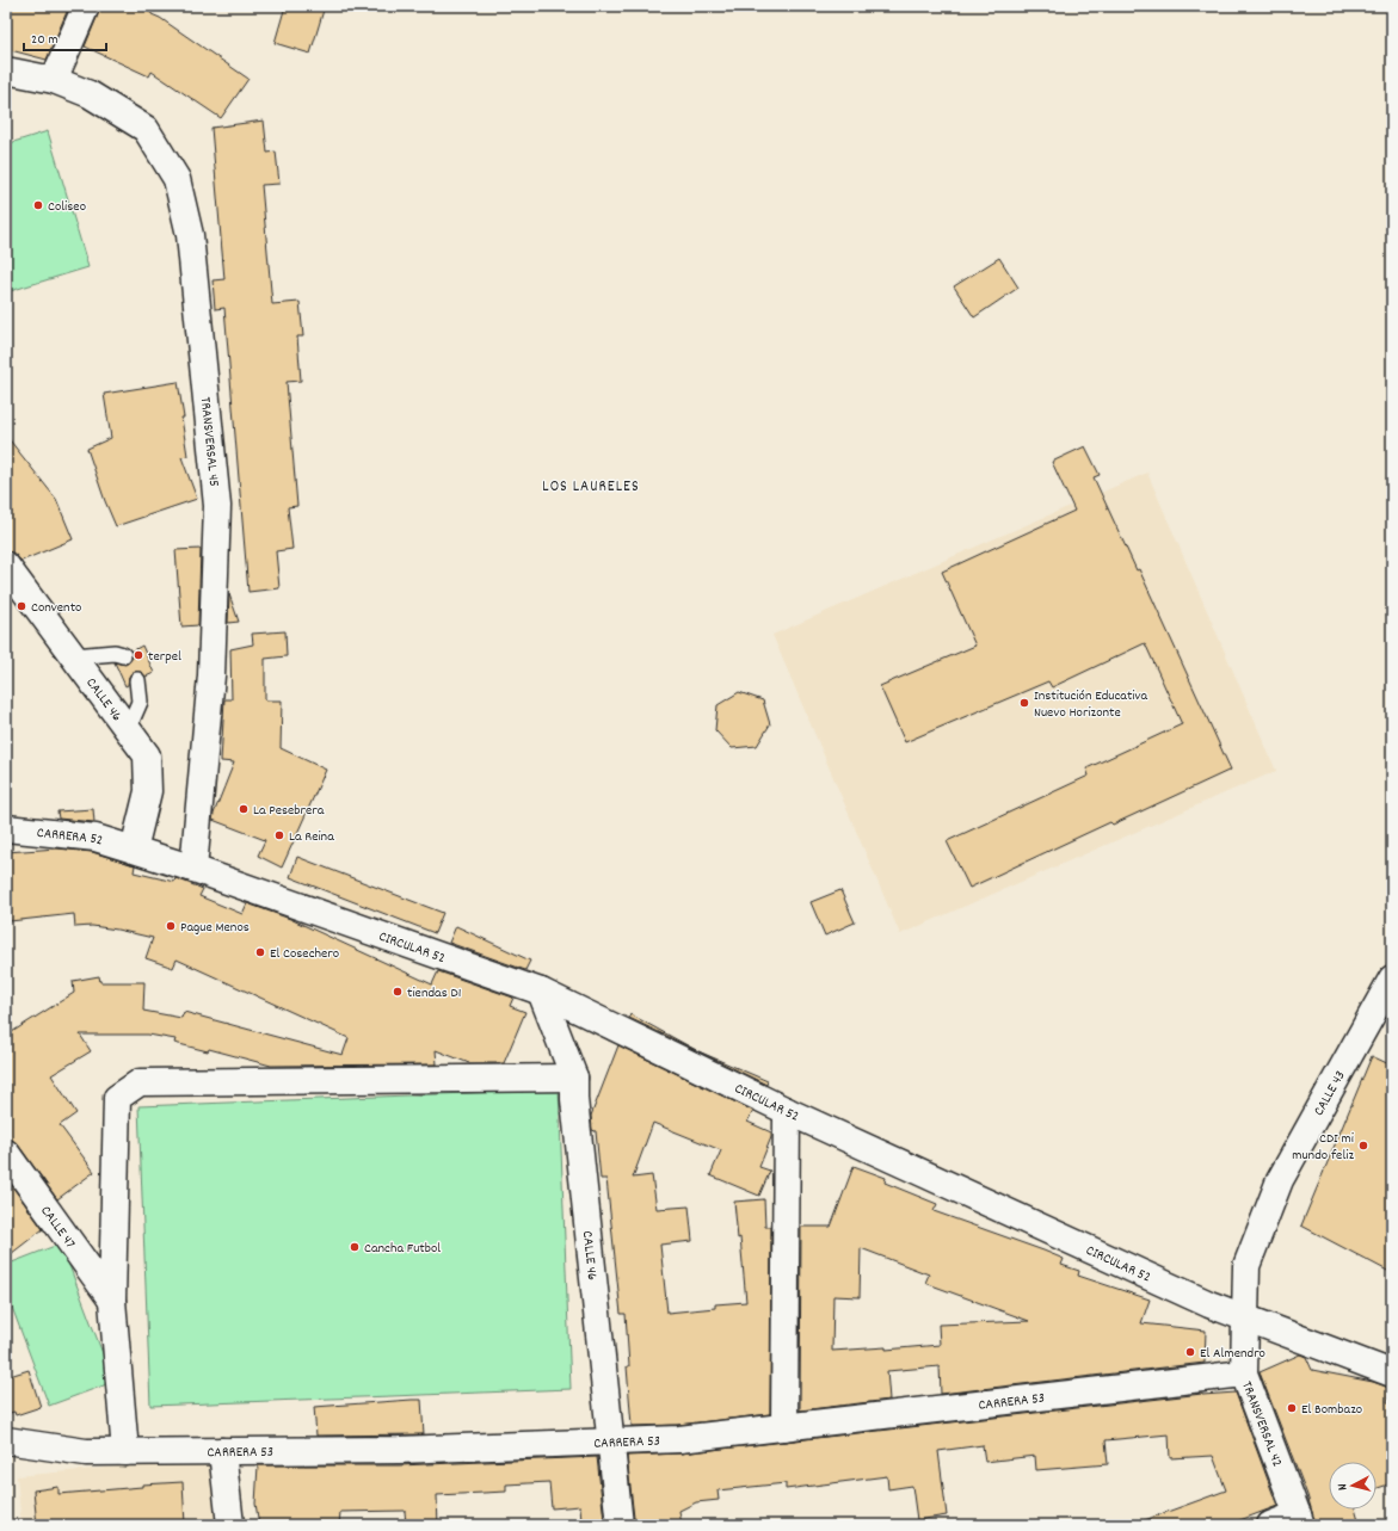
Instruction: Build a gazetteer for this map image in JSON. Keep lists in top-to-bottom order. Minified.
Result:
{"streets":{"street":["TRANSVERSAL 45","CALLE 46","CARRERA 52","CIRCULAR 52","CALLE 43","CALLE 47","CARRERA 53","TRANSVERSAL 42"]},"crossings":[["TRANSVERSAL 45","CIRCULAR 52"],["CALLE 46","CARRERA 52"],["CALLE 46","CIRCULAR 52"],["CALLE 46","CARRERA 53"],["CARRERA 52","CIRCULAR 52"],["CIRCULAR 52","CALLE 43"],["CIRCULAR 52","TRANSVERSAL 42"],["CALLE 43","TRANSVERSAL 42"],["CARRERA 53","TRANSVERSAL 42"]],"districts":["LOS LAURELES"],"places":["Coliseo","Convento","terpel","Institución Educativa Nuevo Horizonte","La Pesebrera","La Reina","Pague Menos","El Cosechero","tiendas D1","CDI mi mundo feliz","Cancha Futbol","El Almendro","El Bombazo"],"scale_bar":"20 m","north":"left"}
